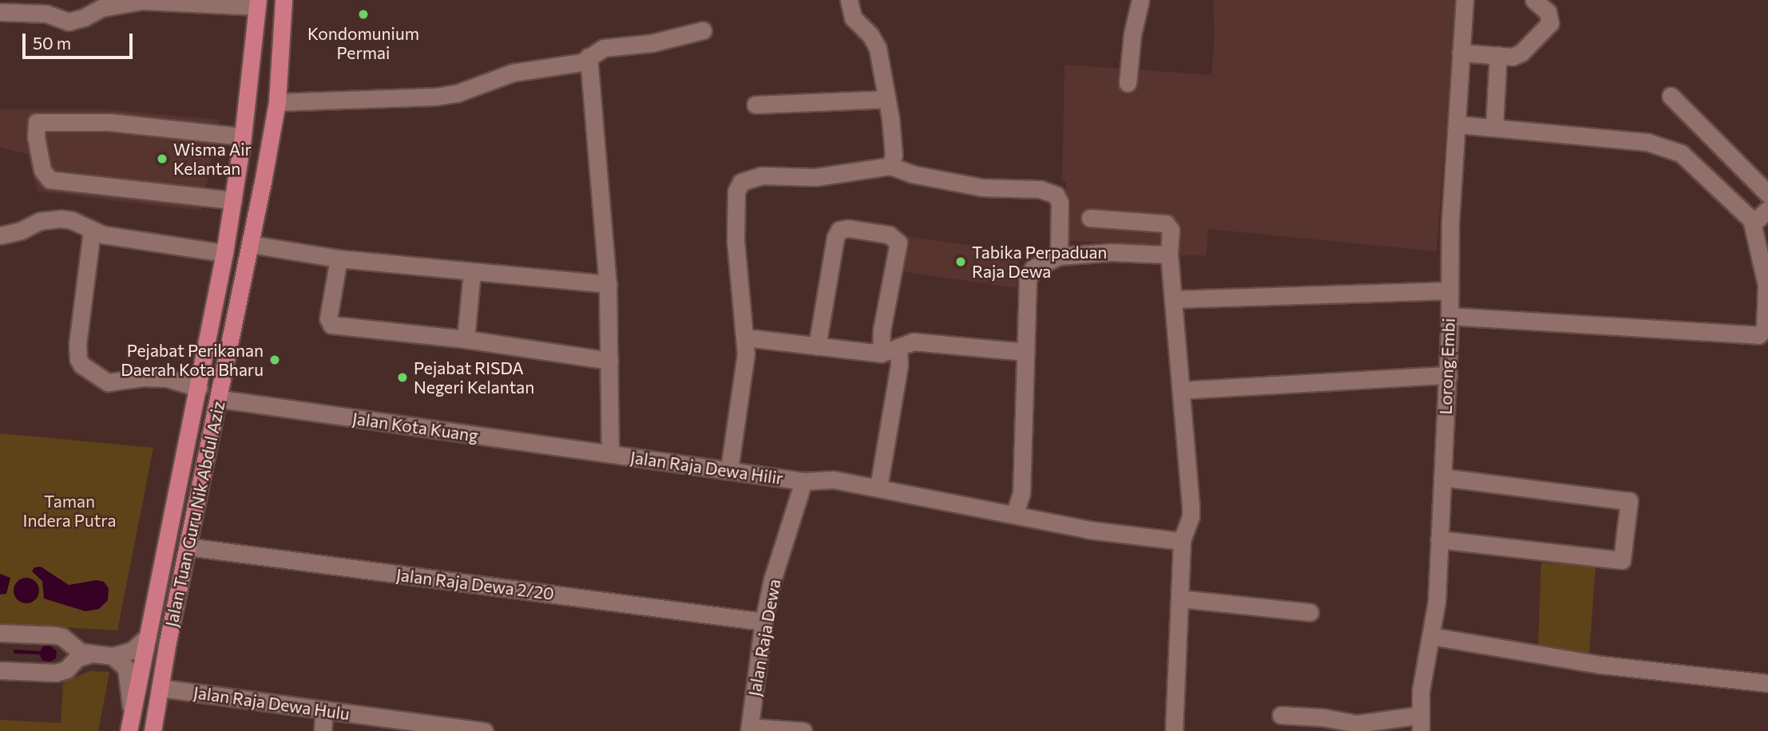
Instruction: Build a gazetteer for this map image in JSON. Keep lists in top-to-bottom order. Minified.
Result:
{"streets":{"main road":["Jalan Tuan Guru Nik Abdul Aziz"],"street":["Lorong Embi","Jalan Kota Kuang","Jalan Raja Dewa Hilir","Jalan Raja Dewa 2/20","Jalan Raja Dewa","Jalan Raja Dewa Hulu"]},"crossings":[["Jalan Kota Kuang","Jalan Raja Dewa Hilir"],["Jalan Kota Kuang","Jalan Tuan Guru Nik Abdul Aziz"],["Jalan Raja Dewa Hilir","Jalan Raja Dewa"],["Jalan Tuan Guru Nik Abdul Aziz","Jalan Raja Dewa 2/20"],["Jalan Tuan Guru Nik Abdul Aziz","Jalan Raja Dewa Hulu"],["Jalan Raja Dewa 2/20","Jalan Raja Dewa"]],"parks":["Taman Indera Putra"],"places":["Kondomunium Permai","Wisma Air Kelantan","Tabika Perpaduan Raja Dewa","Pejabat Perikanan Daerah Kota Bharu","Pejabat RISDA Negeri Kelantan"],"scale_bar":"50 m"}
